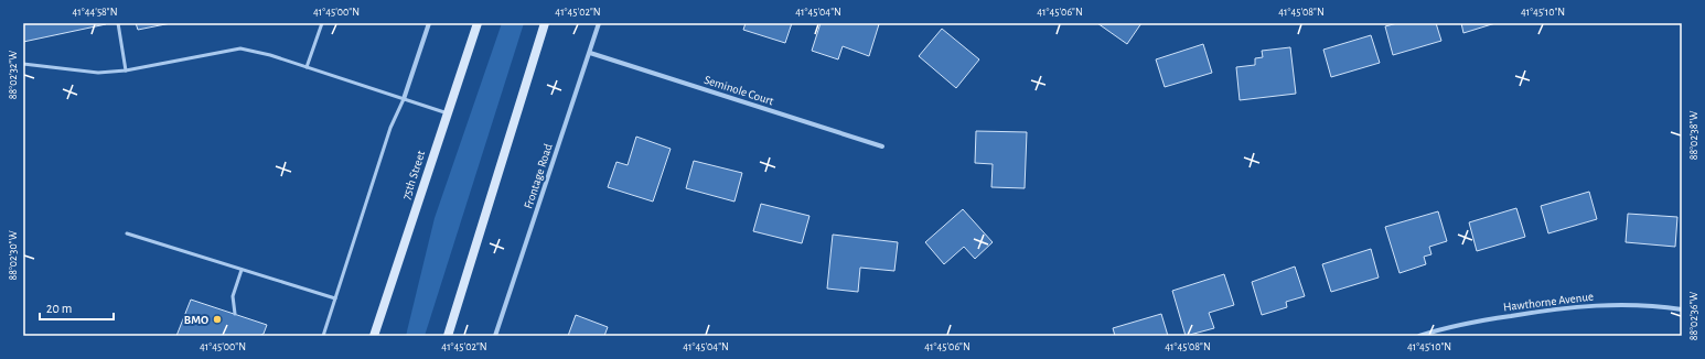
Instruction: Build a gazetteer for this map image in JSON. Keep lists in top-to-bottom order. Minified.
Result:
{"streets":{"main road":["75th Street"],"street":["Seminole Court","Frontage Road","Hawthorne Avenue"]},"crossings":[["Seminole Court","Frontage Road"]],"places":["BMO"],"scale_bar":"20 m","coordinates":["41°44'58\"N","41°45'00\"N","41°45'02\"N","41°45'04\"N","41°45'06\"N","41°45'08\"N","41°45'10\"N","88°02'32\"W","88°02'38\"W","88°02'30\"W","88°02'36\"W"]}
